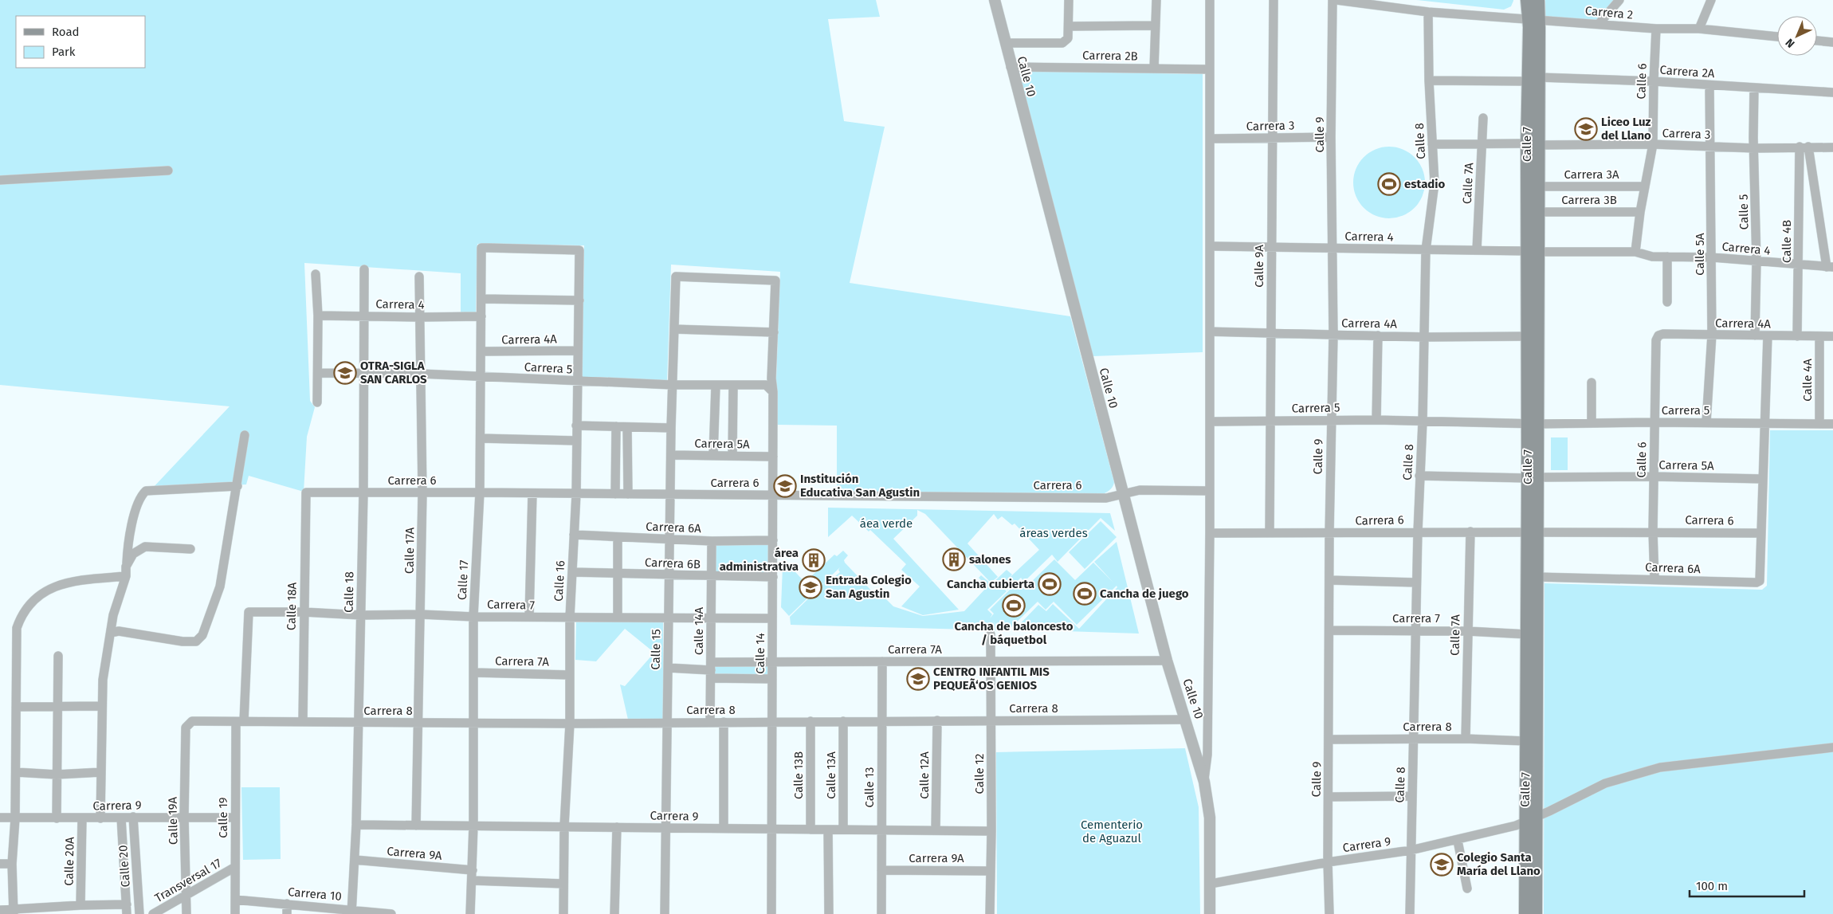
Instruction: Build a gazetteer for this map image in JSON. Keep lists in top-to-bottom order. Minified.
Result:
{"streets":{"main road":["Calle 7"],"street":["Carrera 2","Carrera 2B","Carrera 2A","Calle 10","Calle 6","Carrera 3","Calle 9","Calle 8","Carrera 3A","Calle 7A","Carrera 3B","Calle 5","Carrera 4","Calle 4B","Calle 5A","Calle 9A","Carrera 4A","Carrera 5","Calle 4A","Carrera 5A","Carrera 6","Carrera 6A","Calle 17A","Carrera 6B","Calle 17","Calle 16","Calle 18","Carrera 7","Calle 18A","Calle 14A","Calle 15","Carrera 7A","Calle 14","Carrera 8","Calle 12","Calle 13B","Calle 13A","Calle 12A","Calle 13","Carrera 9","Calle 19","Calle 19A","Carrera 9A","Calle 20A","Calle 20","Transversal 17","Carrera 10"]},"crossings":[["Carrera 2","Calle 6"],["Carrera 2","Calle 8"],["Carrera 2","Calle 7"],["Carrera 2B","Calle 10"],["Carrera 2A","Calle 6"],["Carrera 2A","Calle 8"],["Carrera 2A","Calle 7"],["Carrera 2A","Calle 5"],["Carrera 2A","Calle 5A"],["Calle 10","Carrera 3"],["Calle 10","Carrera 4"],["Calle 10","Carrera 4A"],["Calle 10","Carrera 5"],["Calle 10","Carrera 6"],["Calle 10","Carrera 7A"],["Calle 10","Carrera 8"],["Calle 10","Carrera 9"],["Calle 6","Carrera 3"],["Calle 6","Carrera 3A"],["Calle 6","Carrera 3B"],["Calle 6","Carrera 4"],["Calle 6","Carrera 4A"],["Calle 6","Carrera 5"],["Calle 6","Carrera 5A"],["Calle 6","Carrera 6"],["Calle 6","Carrera 6A"],["Carrera 3","Calle 9"],["Carrera 3","Calle 8"],["Carrera 3","Calle 7"],["Carrera 3","Calle 7A"],["Carrera 3","Calle 5"],["Carrera 3","Calle 4B"],["Carrera 3","Calle 5A"],["Carrera 3","Calle 9A"],["Calle 9","Carrera 4"],["Calle 9","Carrera 4A"],["Calle 9","Carrera 5"],["Calle 9","Carrera 6"],["Calle 9","Carrera 7"],["Calle 9","Carrera 8"],["Calle 9","Carrera 9"],["Calle 8","Carrera 4"],["Calle 8","Carrera 4A"],["Calle 8","Carrera 5"],["Calle 8","Carrera 5A"],["Calle 8","Carrera 6"],["Calle 8","Carrera 7"],["Calle 8","Carrera 8"],["Calle 8","Carrera 9"],["Calle 7","Carrera 3A"],["Calle 7","Carrera 3B"],["Calle 7","Carrera 4"],["Calle 7","Carrera 4A"],["Calle 7","Carrera 5"],["Calle 7","Carrera 5A"],["Calle 7","Carrera 6"],["Calle 7","Carrera 6A"],["Calle 7","Carrera 7"],["Calle 7","Carrera 8"],["Calle 7","Carrera 9"],["Calle 7A","Carrera 4"],["Calle 7A","Carrera 6"],["Calle 7A","Carrera 7"],["Calle 7A","Carrera 8"],["Calle 5","Carrera 4"],["Calle 5","Carrera 4A"],["Carrera 4","Calle 4B"],["Carrera 4","Calle 5A"],["Carrera 4","Calle 9A"],["Carrera 4","Calle 17A"],["Carrera 4","Calle 17"],["Carrera 4","Calle 18"],["Calle 4B","Carrera 4A"],["Calle 5A","Carrera 4A"],["Calle 5A","Carrera 5"],["Calle 9A","Carrera 4A"],["Calle 9A","Carrera 5"],["Calle 9A","Carrera 6"],["Carrera 4A","Calle 4A"],["Carrera 4A","Calle 17"],["Carrera 4A","Calle 16"],["Carrera 5","Calle 4A"],["Carrera 5","Calle 17A"],["Carrera 5","Calle 17"],["Carrera 5","Calle 16"],["Carrera 5","Calle 18"],["Carrera 5","Calle 15"],["Carrera 5","Calle 14"],["Carrera 5A","Calle 15"],["Carrera 5A","Calle 14"],["Carrera 6","Carrera 6A"],["Carrera 6","Calle 17A"],["Carrera 6","Calle 17"],["Carrera 6","Calle 16"],["Carrera 6","Calle 18"],["Carrera 6","Calle 18A"],["Carrera 6","Calle 15"],["Carrera 6","Calle 14"],["Carrera 6A","Calle 16"],["Carrera 6A","Calle 14A"],["Carrera 6A","Calle 15"],["Carrera 6A","Calle 14"],["Calle 17A","Carrera 7"],["Calle 17A","Carrera 8"],["Calle 17A","Carrera 9"],["Carrera 6B","Calle 16"],["Carrera 6B","Calle 14A"],["Carrera 6B","Calle 15"],["Carrera 6B","Calle 14"],["Calle 17","Calle 16"],["Calle 17","Carrera 7"],["Calle 17","Carrera 7A"],["Calle 17","Carrera 8"],["Calle 17","Carrera 9"],["Calle 17","Carrera 9A"],["Calle 16","Carrera 7"],["Calle 16","Carrera 7A"],["Calle 16","Carrera 8"],["Calle 16","Carrera 9"],["Calle 18","Carrera 7"],["Calle 18","Carrera 8"],["Calle 18","Carrera 9"],["Calle 18","Carrera 9A"],["Calle 18","Carrera 10"],["Carrera 7","Calle 18A"],["Carrera 7","Calle 14A"],["Carrera 7","Calle 15"],["Carrera 7","Calle 14"],["Carrera 7","Calle 19"],["Calle 18A","Carrera 8"],["Calle 14A","Carrera 7A"],["Calle 14A","Carrera 8"],["Calle 15","Carrera 7A"],["Calle 15","Calle 14"],["Calle 15","Carrera 8"],["Calle 15","Carrera 9"],["Carrera 7A","Calle 14"],["Carrera 7A","Calle 12"],["Carrera 7A","Calle 13"],["Calle 14","Carrera 8"],["Calle 14","Carrera 9"],["Carrera 8","Calle 12"],["Carrera 8","Calle 13B"],["Carrera 8","Calle 13A"],["Carrera 8","Calle 12A"],["Carrera 8","Calle 13"],["Carrera 8","Calle 19"],["Carrera 8","Calle 19A"],["Calle 12","Carrera 9"],["Calle 12","Carrera 9A"],["Calle 13B","Carrera 9"],["Calle 13A","Carrera 9"],["Calle 12A","Carrera 9"],["Calle 13","Carrera 9"],["Calle 13","Carrera 9A"],["Carrera 9","Calle 19"],["Carrera 9","Calle 19A"],["Carrera 9","Calle 20A"],["Carrera 9","Calle 20"],["Calle 19","Transversal 17"],["Calle 19","Carrera 10"],["Calle 19A","Transversal 17"]],"parks":["áea verde","áreas verdes","Cementerio de Aguazul"],"places":{"school or university":["Liceo Luz del Llano","OTRA-SIGLA SAN CARLOS","Institución Educativa San Agustin","Entrada Colegio San Agustin","CENTRO INFANTIL MIS PEQUEÃ‘OS GENIOS","Colegio Santa María del Llano"],"sports":["estadio","Cancha cubierta","Cancha de juego","Cancha de baloncesto / báquetbol"],"building":["salones","área administrativa"]},"legend":["Road","Park"],"scale_bar":"100 m","north":"bottom left"}
